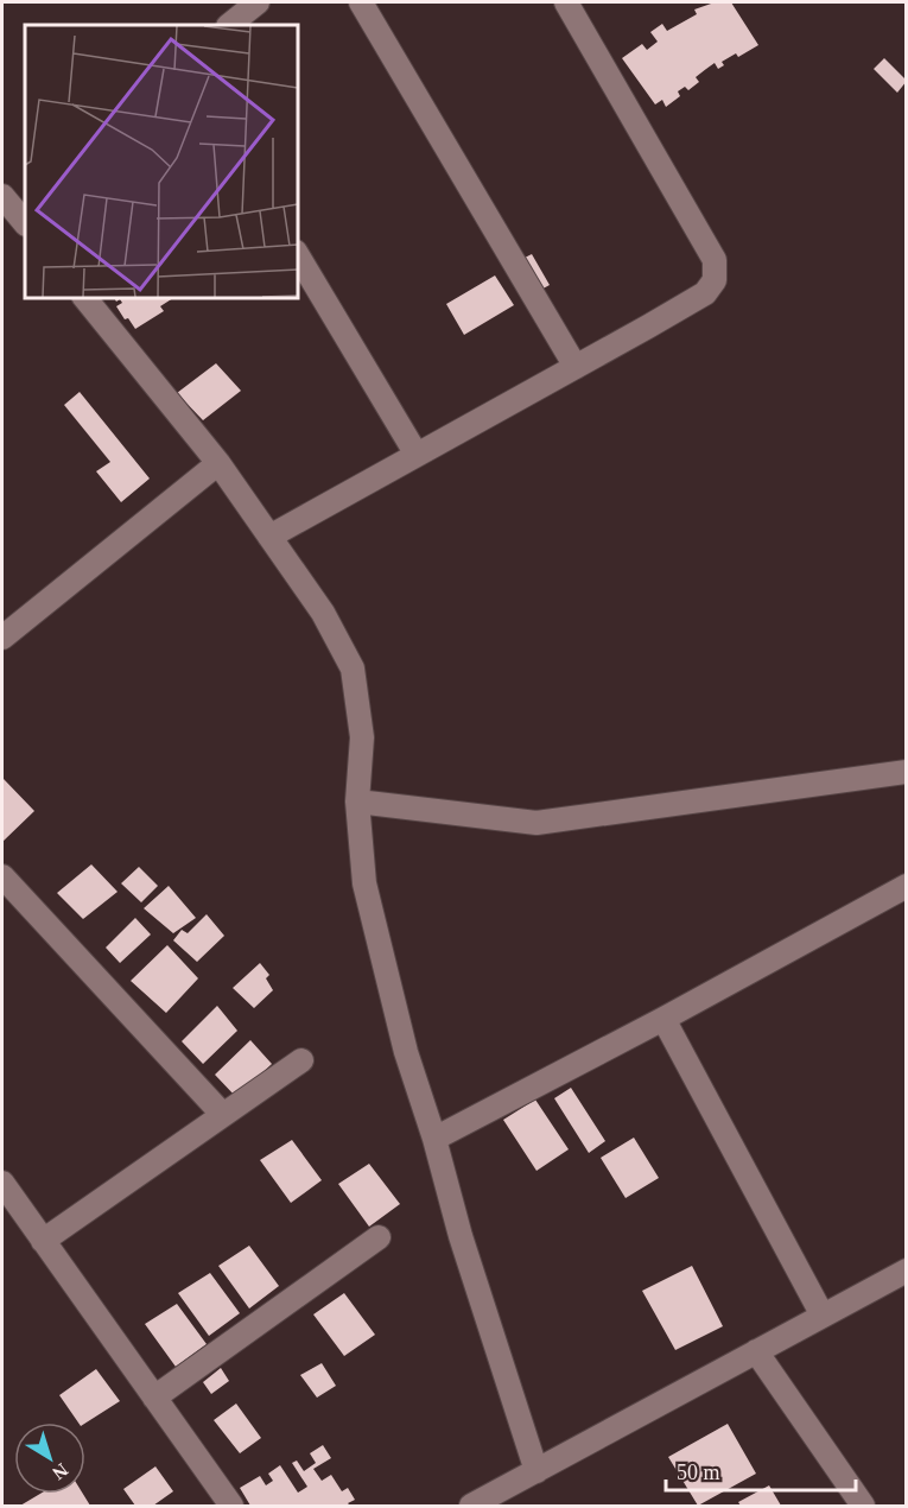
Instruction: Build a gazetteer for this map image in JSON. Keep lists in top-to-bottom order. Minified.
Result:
{"scale_bar":"50 m","north":"bottom right"}
